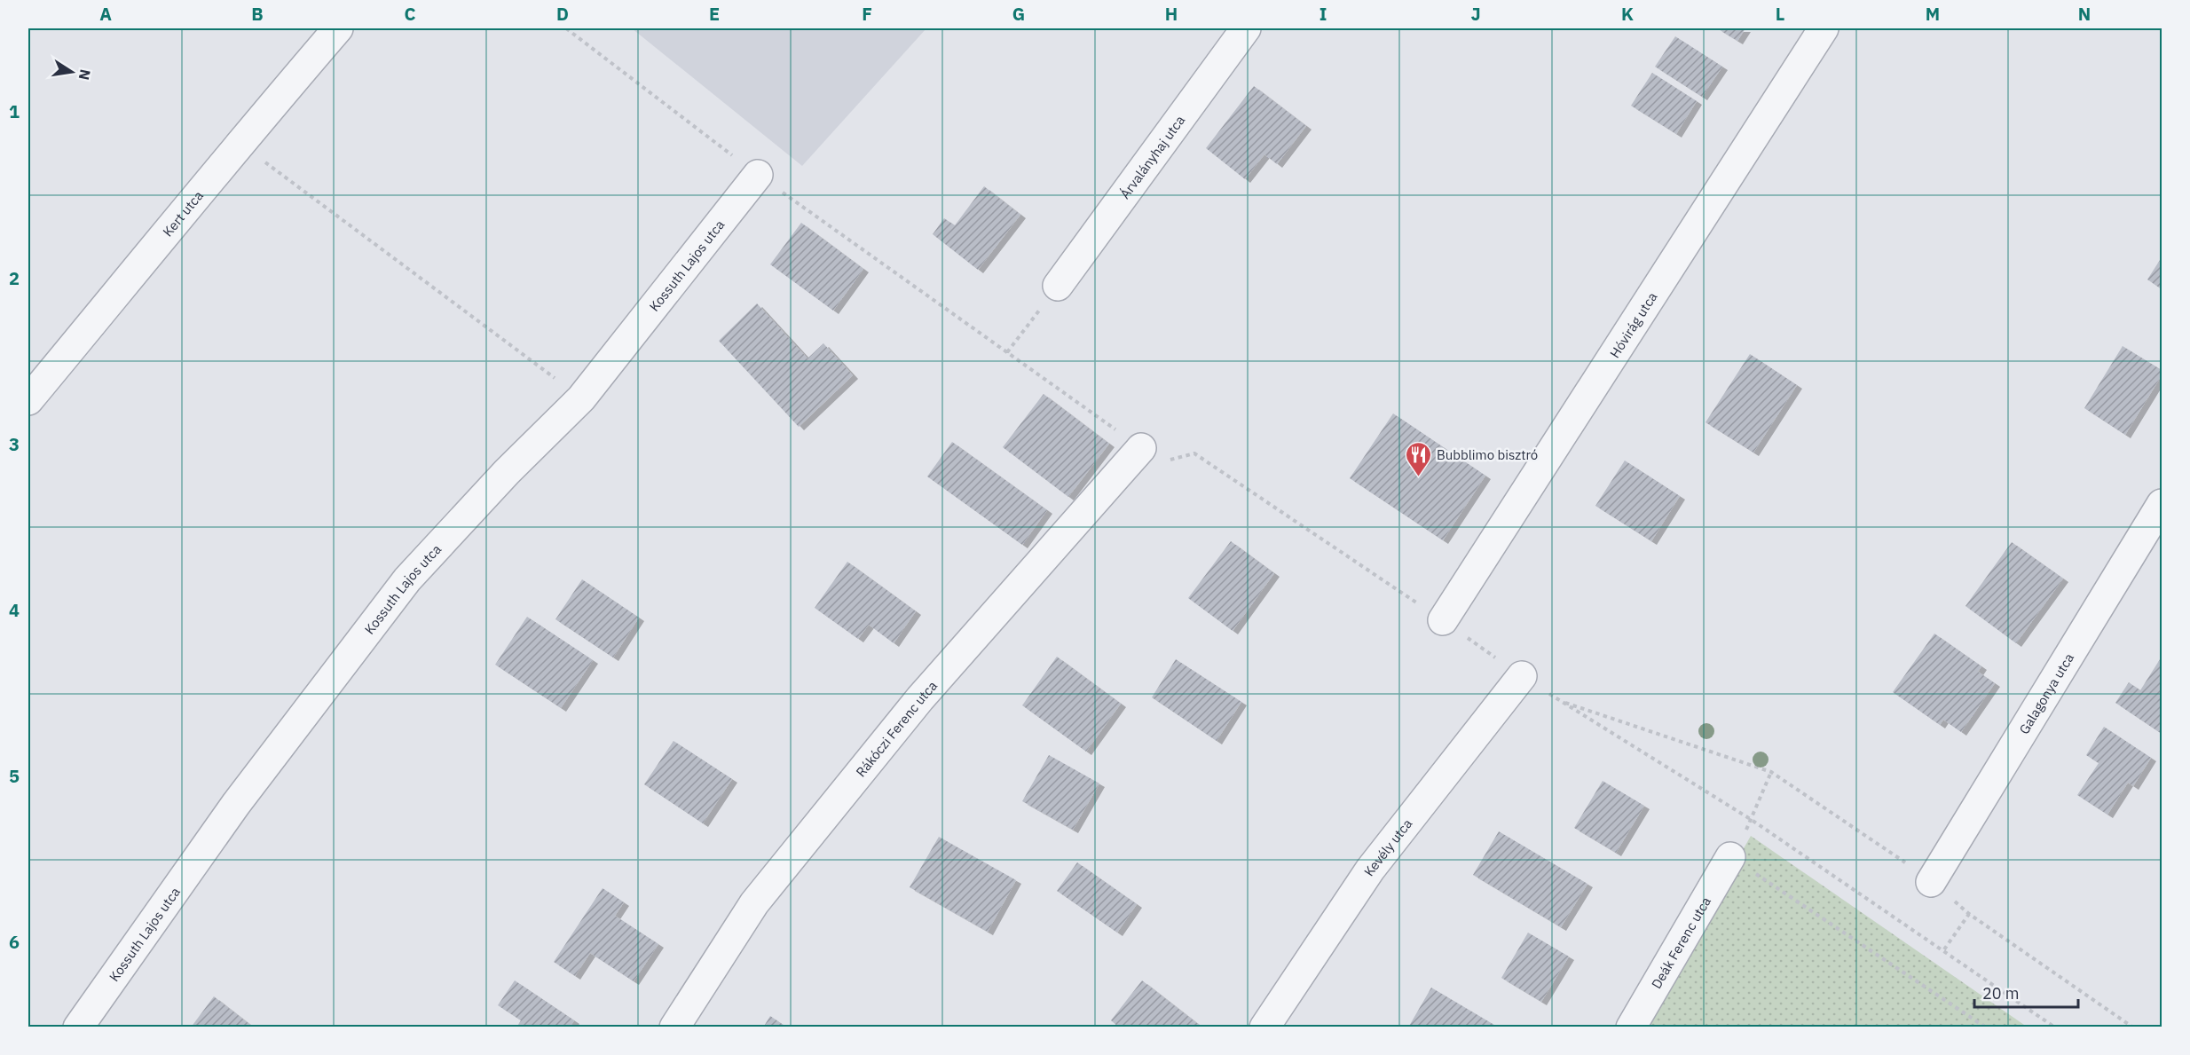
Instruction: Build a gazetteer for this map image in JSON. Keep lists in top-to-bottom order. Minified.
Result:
{"streets":{"street":["Árvalányhaj utca","Kert utca","Kossuth Lajos utca","Hóvirág utca","Galagonya utca","Rákóczi Ferenc utca","Kevély utca","Deák Ferenc utca"]},"places":{"restaurant":["Bubblimo bisztró"]},"scale_bar":"20 m","north":"right","grid":{"columns":["A","B","C","D","E","F","G","H","I","J","K","L","M","N"],"rows":["1","2","3","4","5","6"]}}
